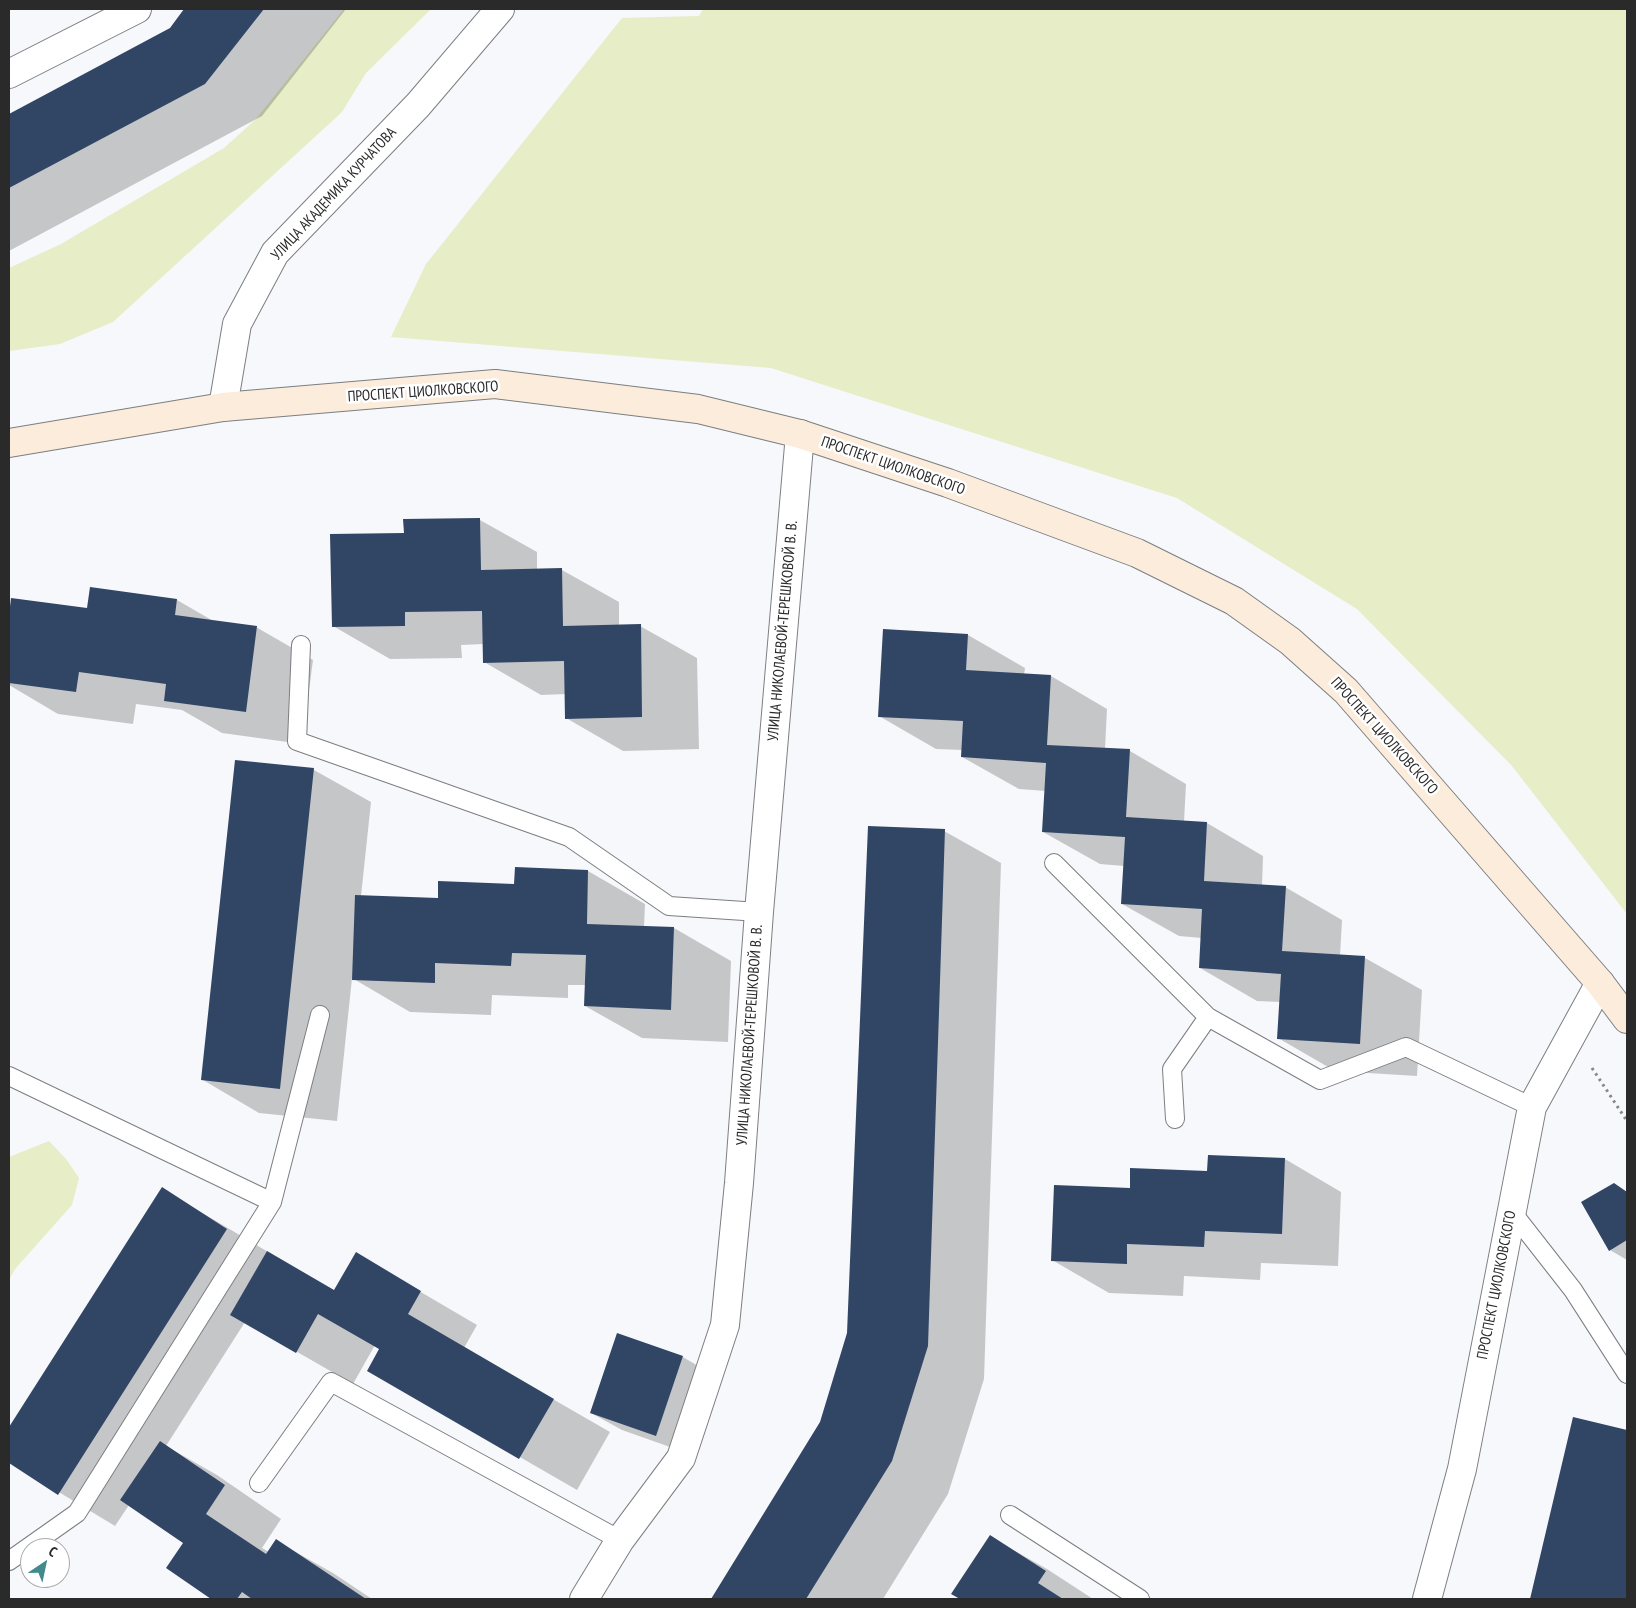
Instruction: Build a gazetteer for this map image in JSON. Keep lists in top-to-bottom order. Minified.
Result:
{"streets":{"main road":["ПРОСПЕКТ ЦИОЛКОВСКОГО"],"street":["УЛИЦА АКАДЕМИКА КУРЧАТОВА","УЛИЦА НИКОЛАЕВОЙ-ТЕРЕШКОВОЙ В. В."]},"crossings":[["УЛИЦА АКАДЕМИКА КУРЧАТОВА","ПРОСПЕКТ ЦИОЛКОВСКОГО"],["ПРОСПЕКТ ЦИОЛКОВСКОГО","УЛИЦА НИКОЛАЕВОЙ-ТЕРЕШКОВОЙ В. В."]],"north":"top right"}
